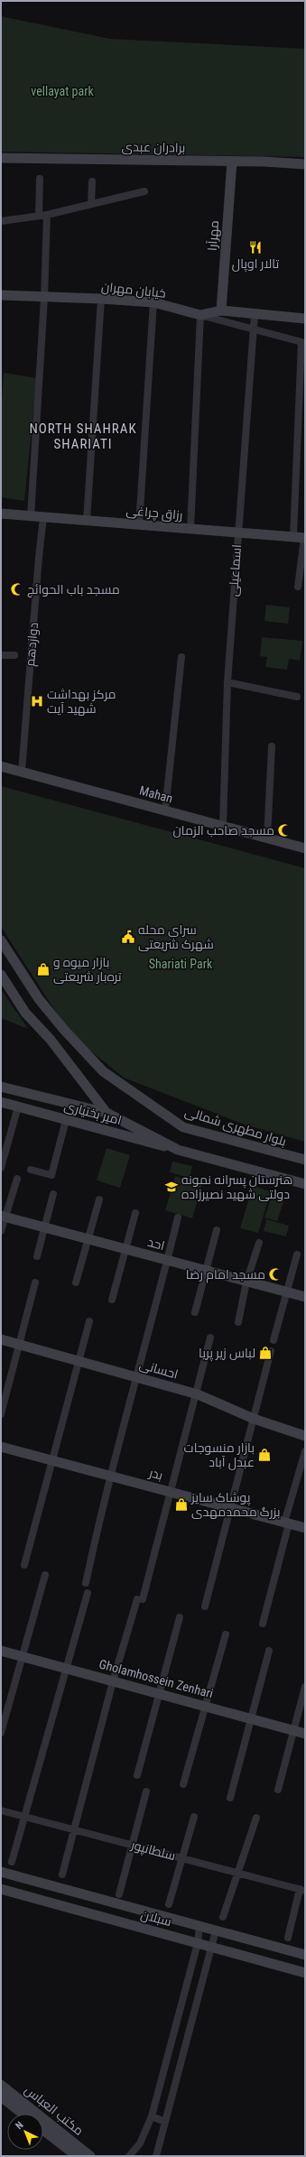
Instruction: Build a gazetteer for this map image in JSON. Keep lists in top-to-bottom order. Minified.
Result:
{"streets":{"street":["برادران عبدی","مهرآرا","خیابان مهران","رزاق چراغی","اسماعیلی","دوازدهم","Mahan","امیر بختیاری","بلوار مطهری شمالی","احد","احسانی","بدر","Gholamhossein Zenhari","سلطانپور","سبلان","مکتب العباس"]},"crossings":[["برادران عبدی","مهرآرا"],["مهرآرا","خیابان مهران"],["خیابان مهران","اسماعیلی"],["رزاق چراغی","اسماعیلی"],["رزاق چراغی","دوازدهم"],["اسماعیلی","Mahan"],["دوازدهم","Mahan"]],"districts":["NORTH SHAHRAK SHARIATI"],"parks":["vellayat park","Shariati Park"],"places":{"restaurant":["تالار اوپال"],"mosque":["مسجد باب الحوائج","مسجد صاحب الزمان","مسجد امام رضا"],"hospital":["مرکز بهداشت شهید آیت"],"public building":["سرای محله شهرک شریعتی"],"shop":["بازار میوه و تره‌بار شریعتی","لباس زیر پریا","بازار منسوجات عبدل آباد","پوشاک سایز بزرگ محمدمهدی"],"school or university":["هنرستان پسرانه نمونه دولتی شهید نصیرزاده"]},"north":"top left"}
